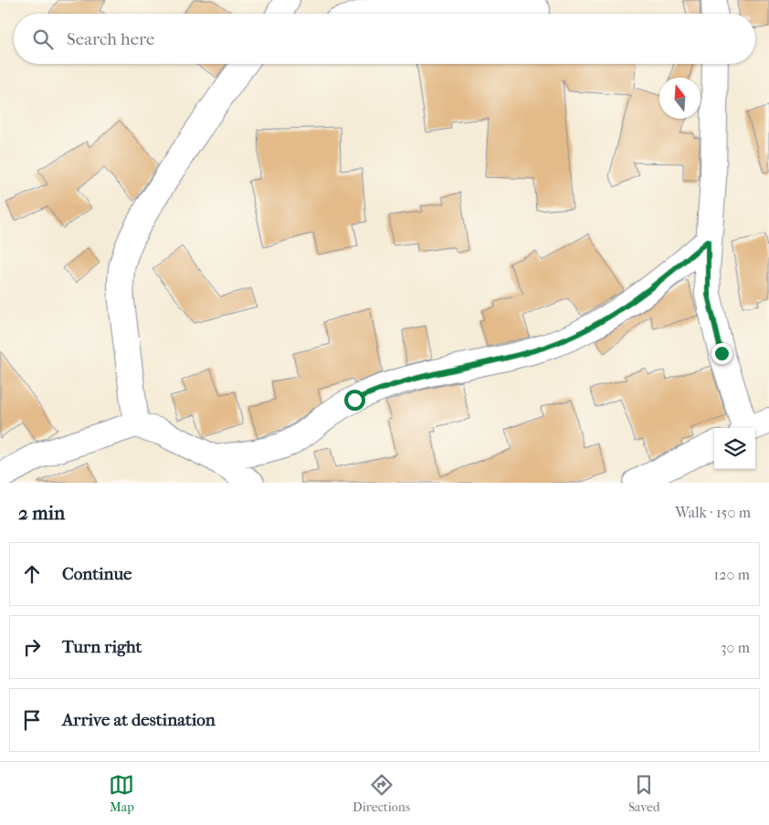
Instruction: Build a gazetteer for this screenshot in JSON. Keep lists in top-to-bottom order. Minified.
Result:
{"north":"top","page":{"search":"Search here","heading":["2 min","Walk · 150 m"],"list":[["Continue","120 m"],["Turn right","30 m"],"Arrive at destination"],"nav":["Map","Directions","Saved"]}}
